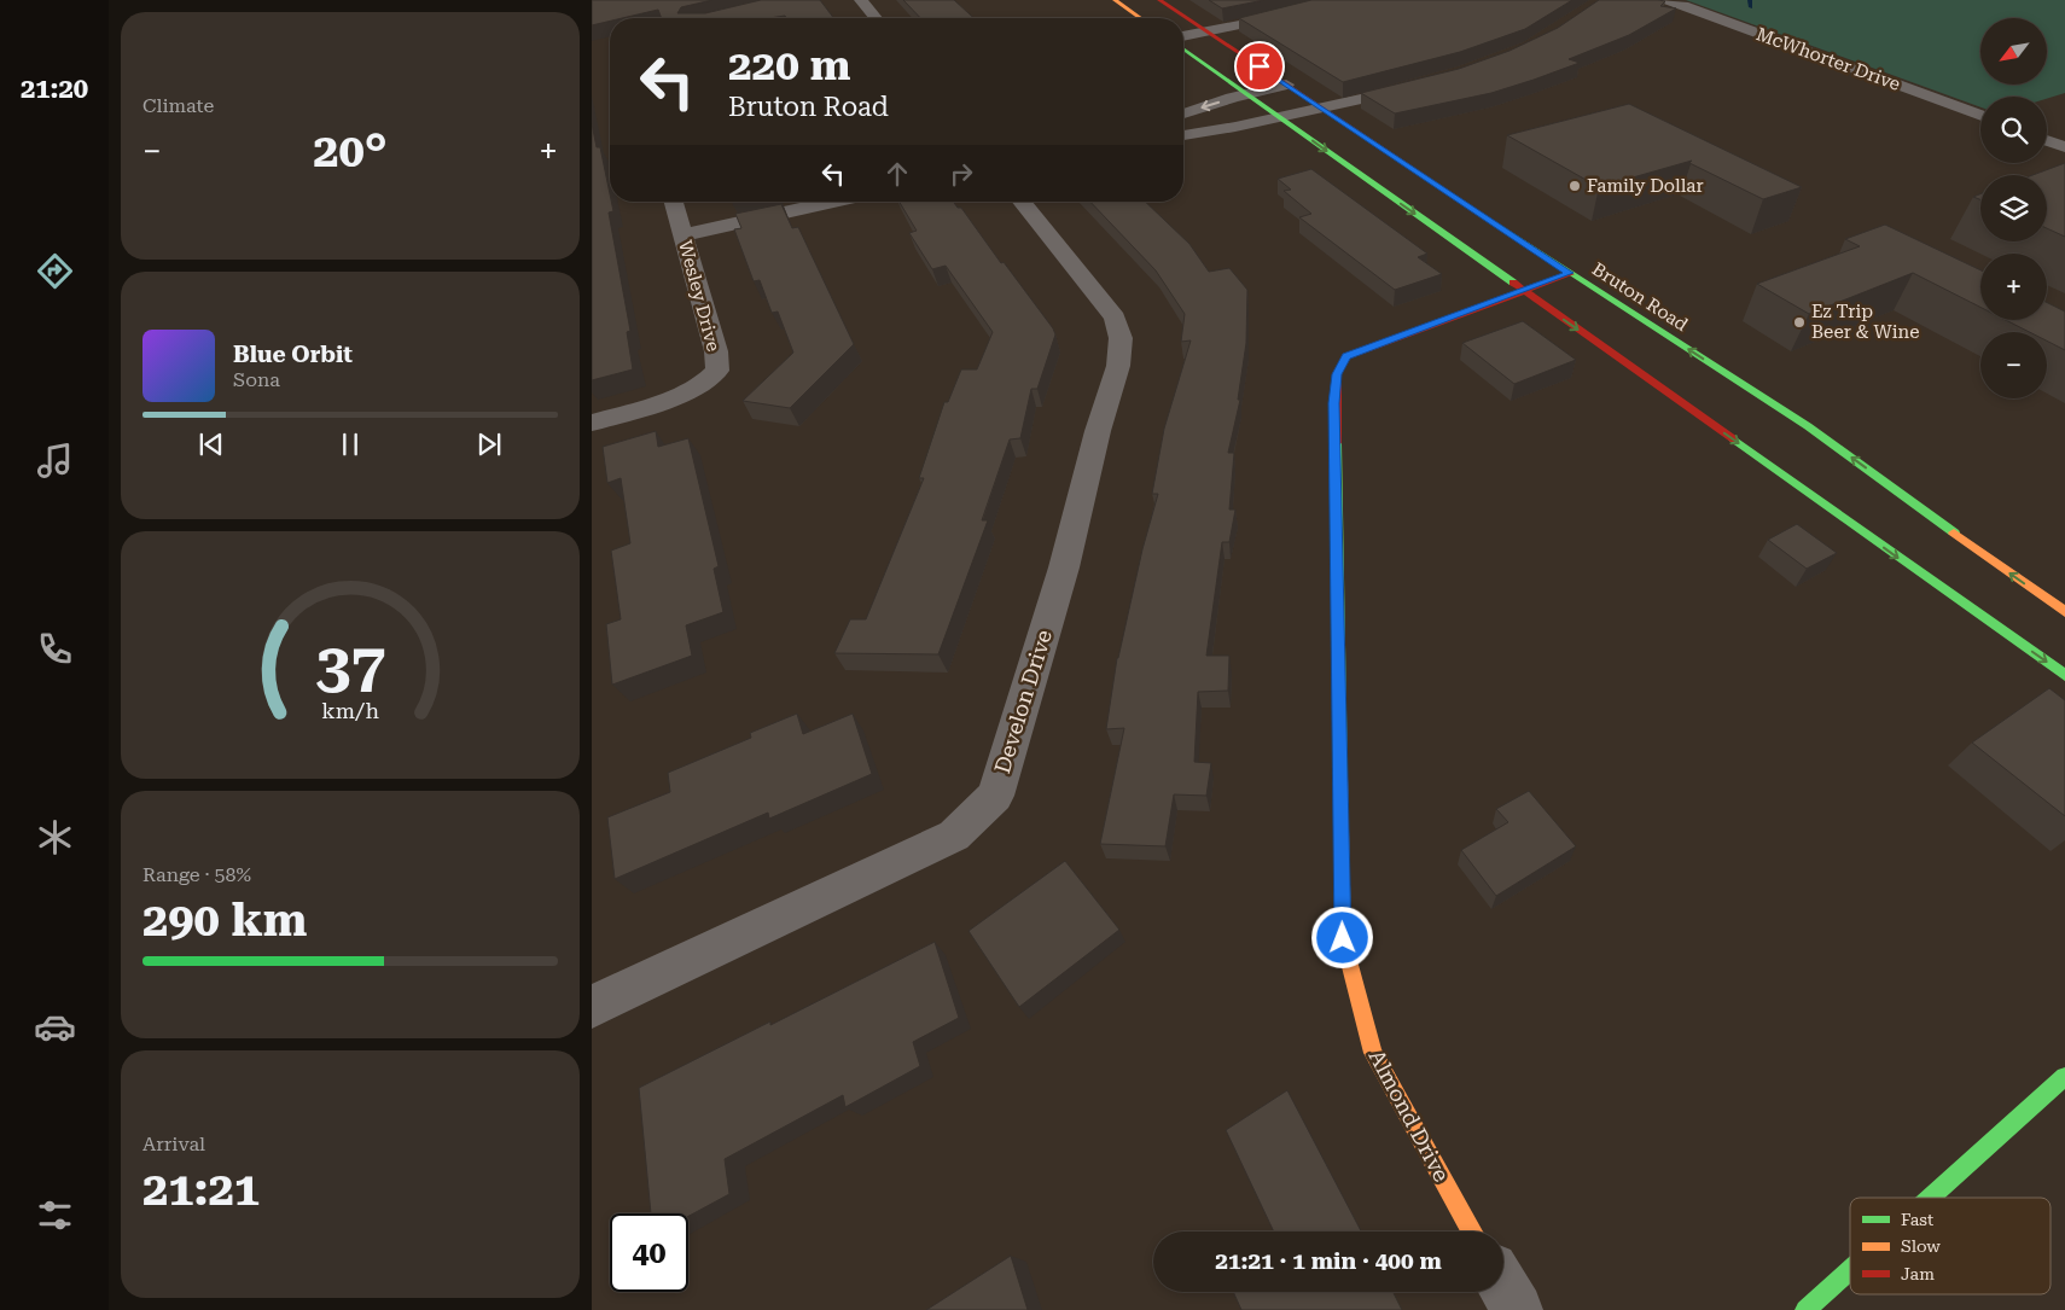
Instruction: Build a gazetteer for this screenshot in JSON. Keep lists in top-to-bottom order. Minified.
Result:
{"streets":{"main road":["Bruton Road","Almond Drive"],"street":["McWhorter Drive","Wesley Drive","Develon Drive"]},"crossings":[["Bruton Road","Almond Drive"]],"places":["Family Dollar","Ez Trip Beer & Wine"],"legend":["Fast","Slow","Jam"],"north":"bottom left","page":{"tabs":"21:20","tile":["Climate",["Range · 58%","290 km"],["Arrival","21:21"]],"map_buttons":["+","−"],"turn":["220 m","Bruton Road"],"heat":["−","20°","+"],"song":["Blue Orbit","Sona"],"limit":"40","trip":"21:21 · 1 min · 400 m","gauge":["37","km/h"]}}
